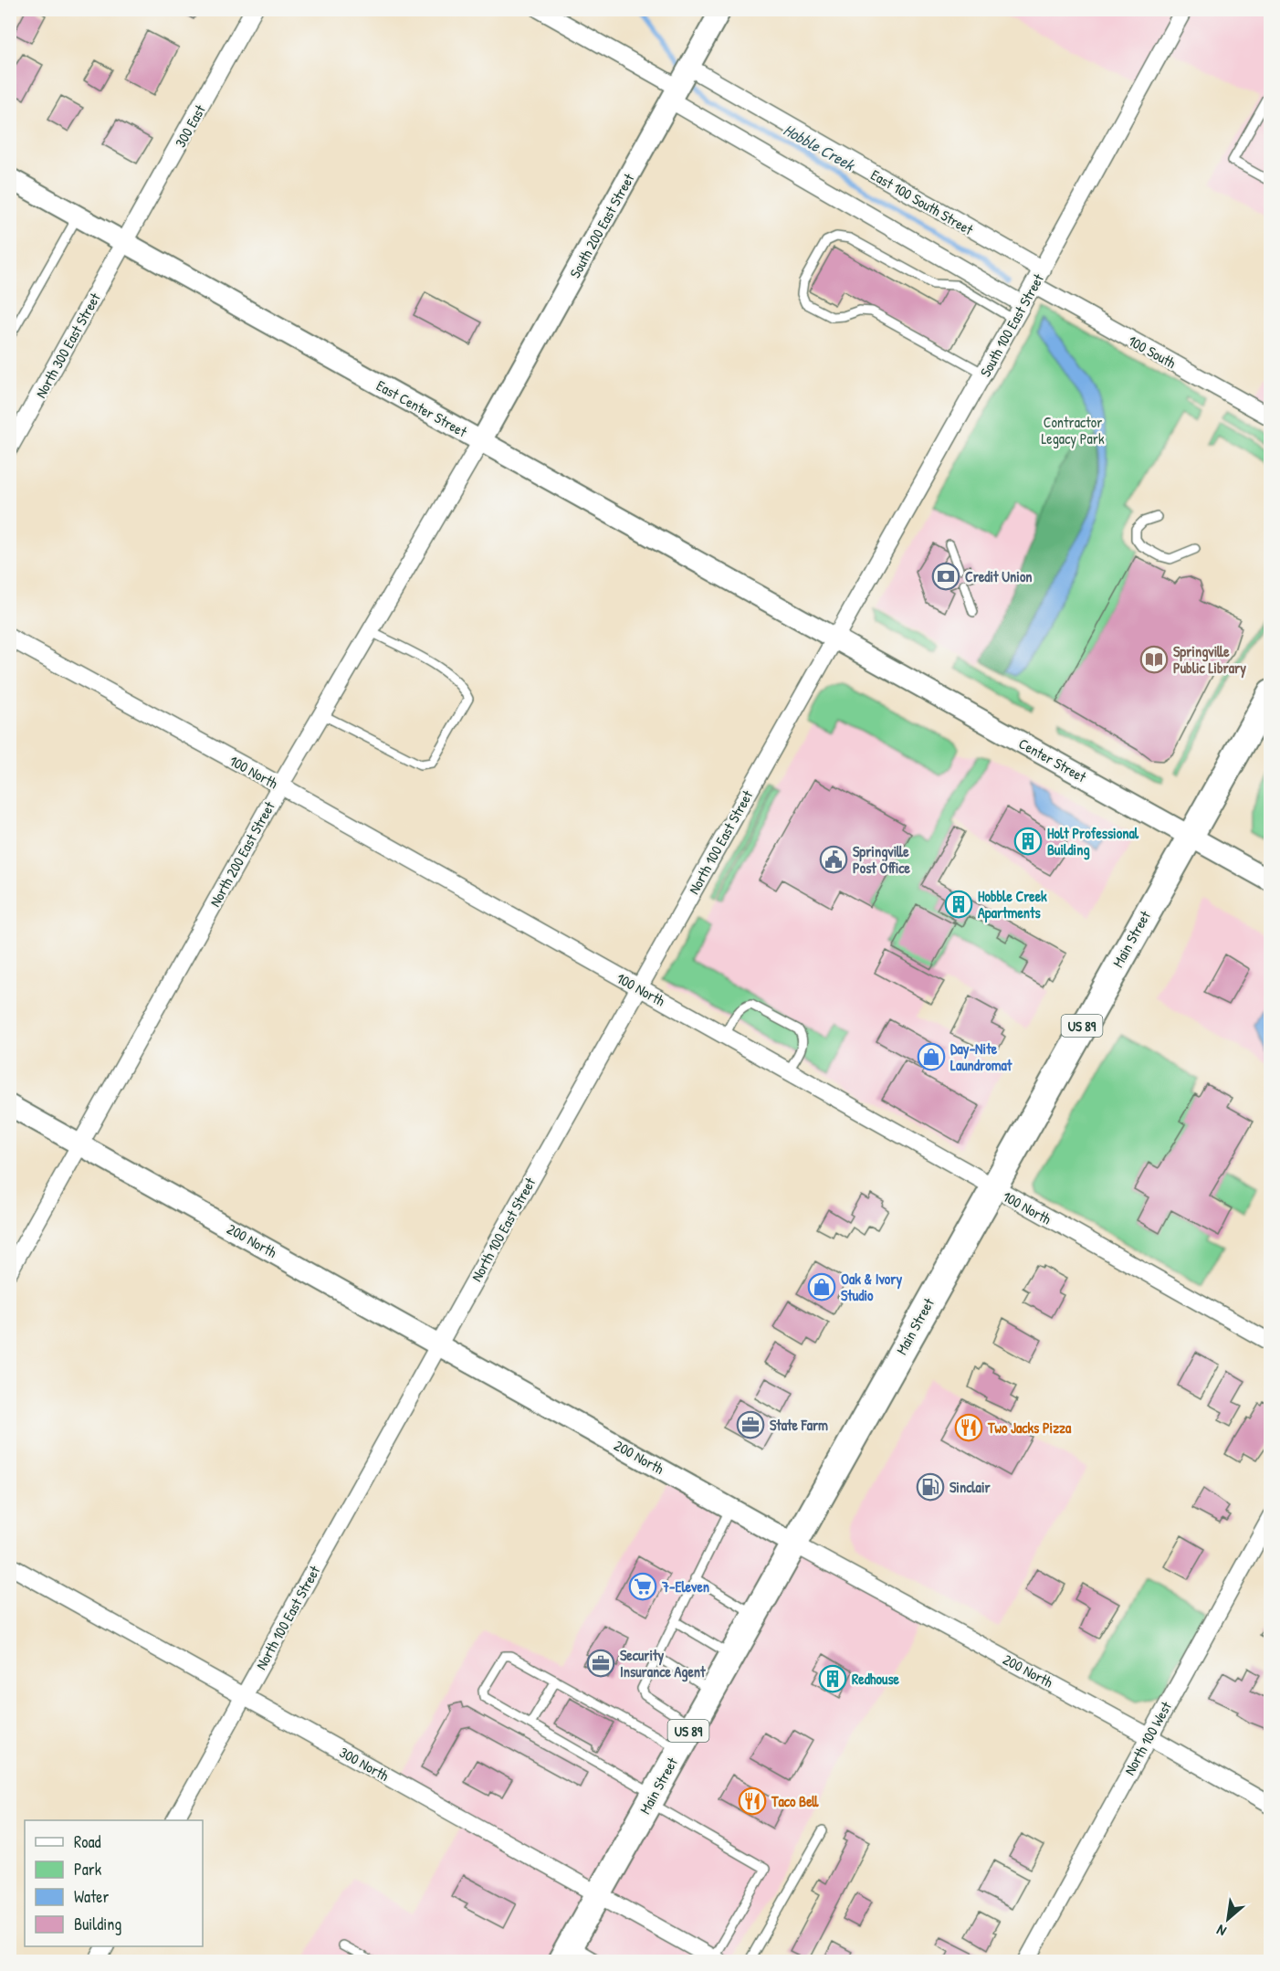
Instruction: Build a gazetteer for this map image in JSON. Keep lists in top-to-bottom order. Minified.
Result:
{"streets":{"main road":["Main Street","US 89"],"street":["300 East","East 100 South Street","South 200 East Street","South 100 East Street","North 300 East Street","100 South","East Center Street","Center Street","100 North","North 100 East Street","North 200 East Street","200 North","North 100 West","300 North"]},"crossings":[["300 East","North 300 East Street"],["300 East","East Center Street"],["East 100 South Street","South 200 East Street"],["East 100 South Street","South 100 East Street"],["South 200 East Street","East Center Street"],["South 200 East Street","North 200 East Street"],["South 100 East Street","100 South"],["South 100 East Street","East Center Street"],["South 100 East Street","Center Street"],["South 100 East Street","North 100 East Street"],["North 300 East Street","East Center Street"],["East Center Street","Center Street"],["East Center Street","North 100 East Street"],["East Center Street","North 200 East Street"],["Center Street","North 100 East Street"],["Center Street","Main Street"],["100 North","North 100 East Street"],["100 North","North 200 East Street"],["100 North","Main Street"],["North 100 East Street","200 North"],["North 100 East Street","300 North"],["North 200 East Street","200 North"],["Main Street","200 North"],["Main Street","300 North"],["200 North","North 100 West"]],"water":["Hobble Creek"],"parks":["Contractor Legacy Park"],"places":{"bank":["Credit Union"],"library":["Springville Public Library"],"building":["Holt Professional Building","Hobble Creek Apartments","Redhouse"],"public building":["Springville Post Office"],"shop":["Day-Nite Laundromat","Oak & Ivory Studio"],"office":["State Farm","Security Insurance Agent"],"restaurant":["Two Jacks Pizza","Taco Bell"],"fuel station":["Sinclair"],"supermarket":["7-Eleven"]},"legend":["Road","Park","Water","Building"],"north":"bottom left"}
